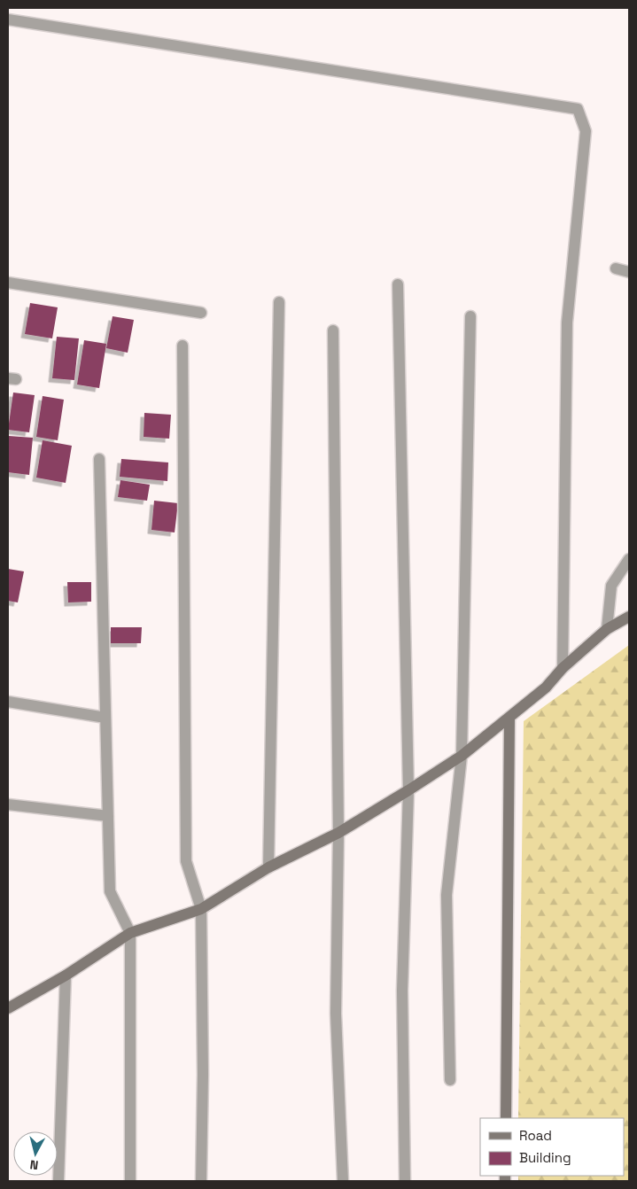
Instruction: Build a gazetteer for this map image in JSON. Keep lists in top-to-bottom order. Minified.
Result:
{"legend":["Road","Building"],"north":"bottom"}
